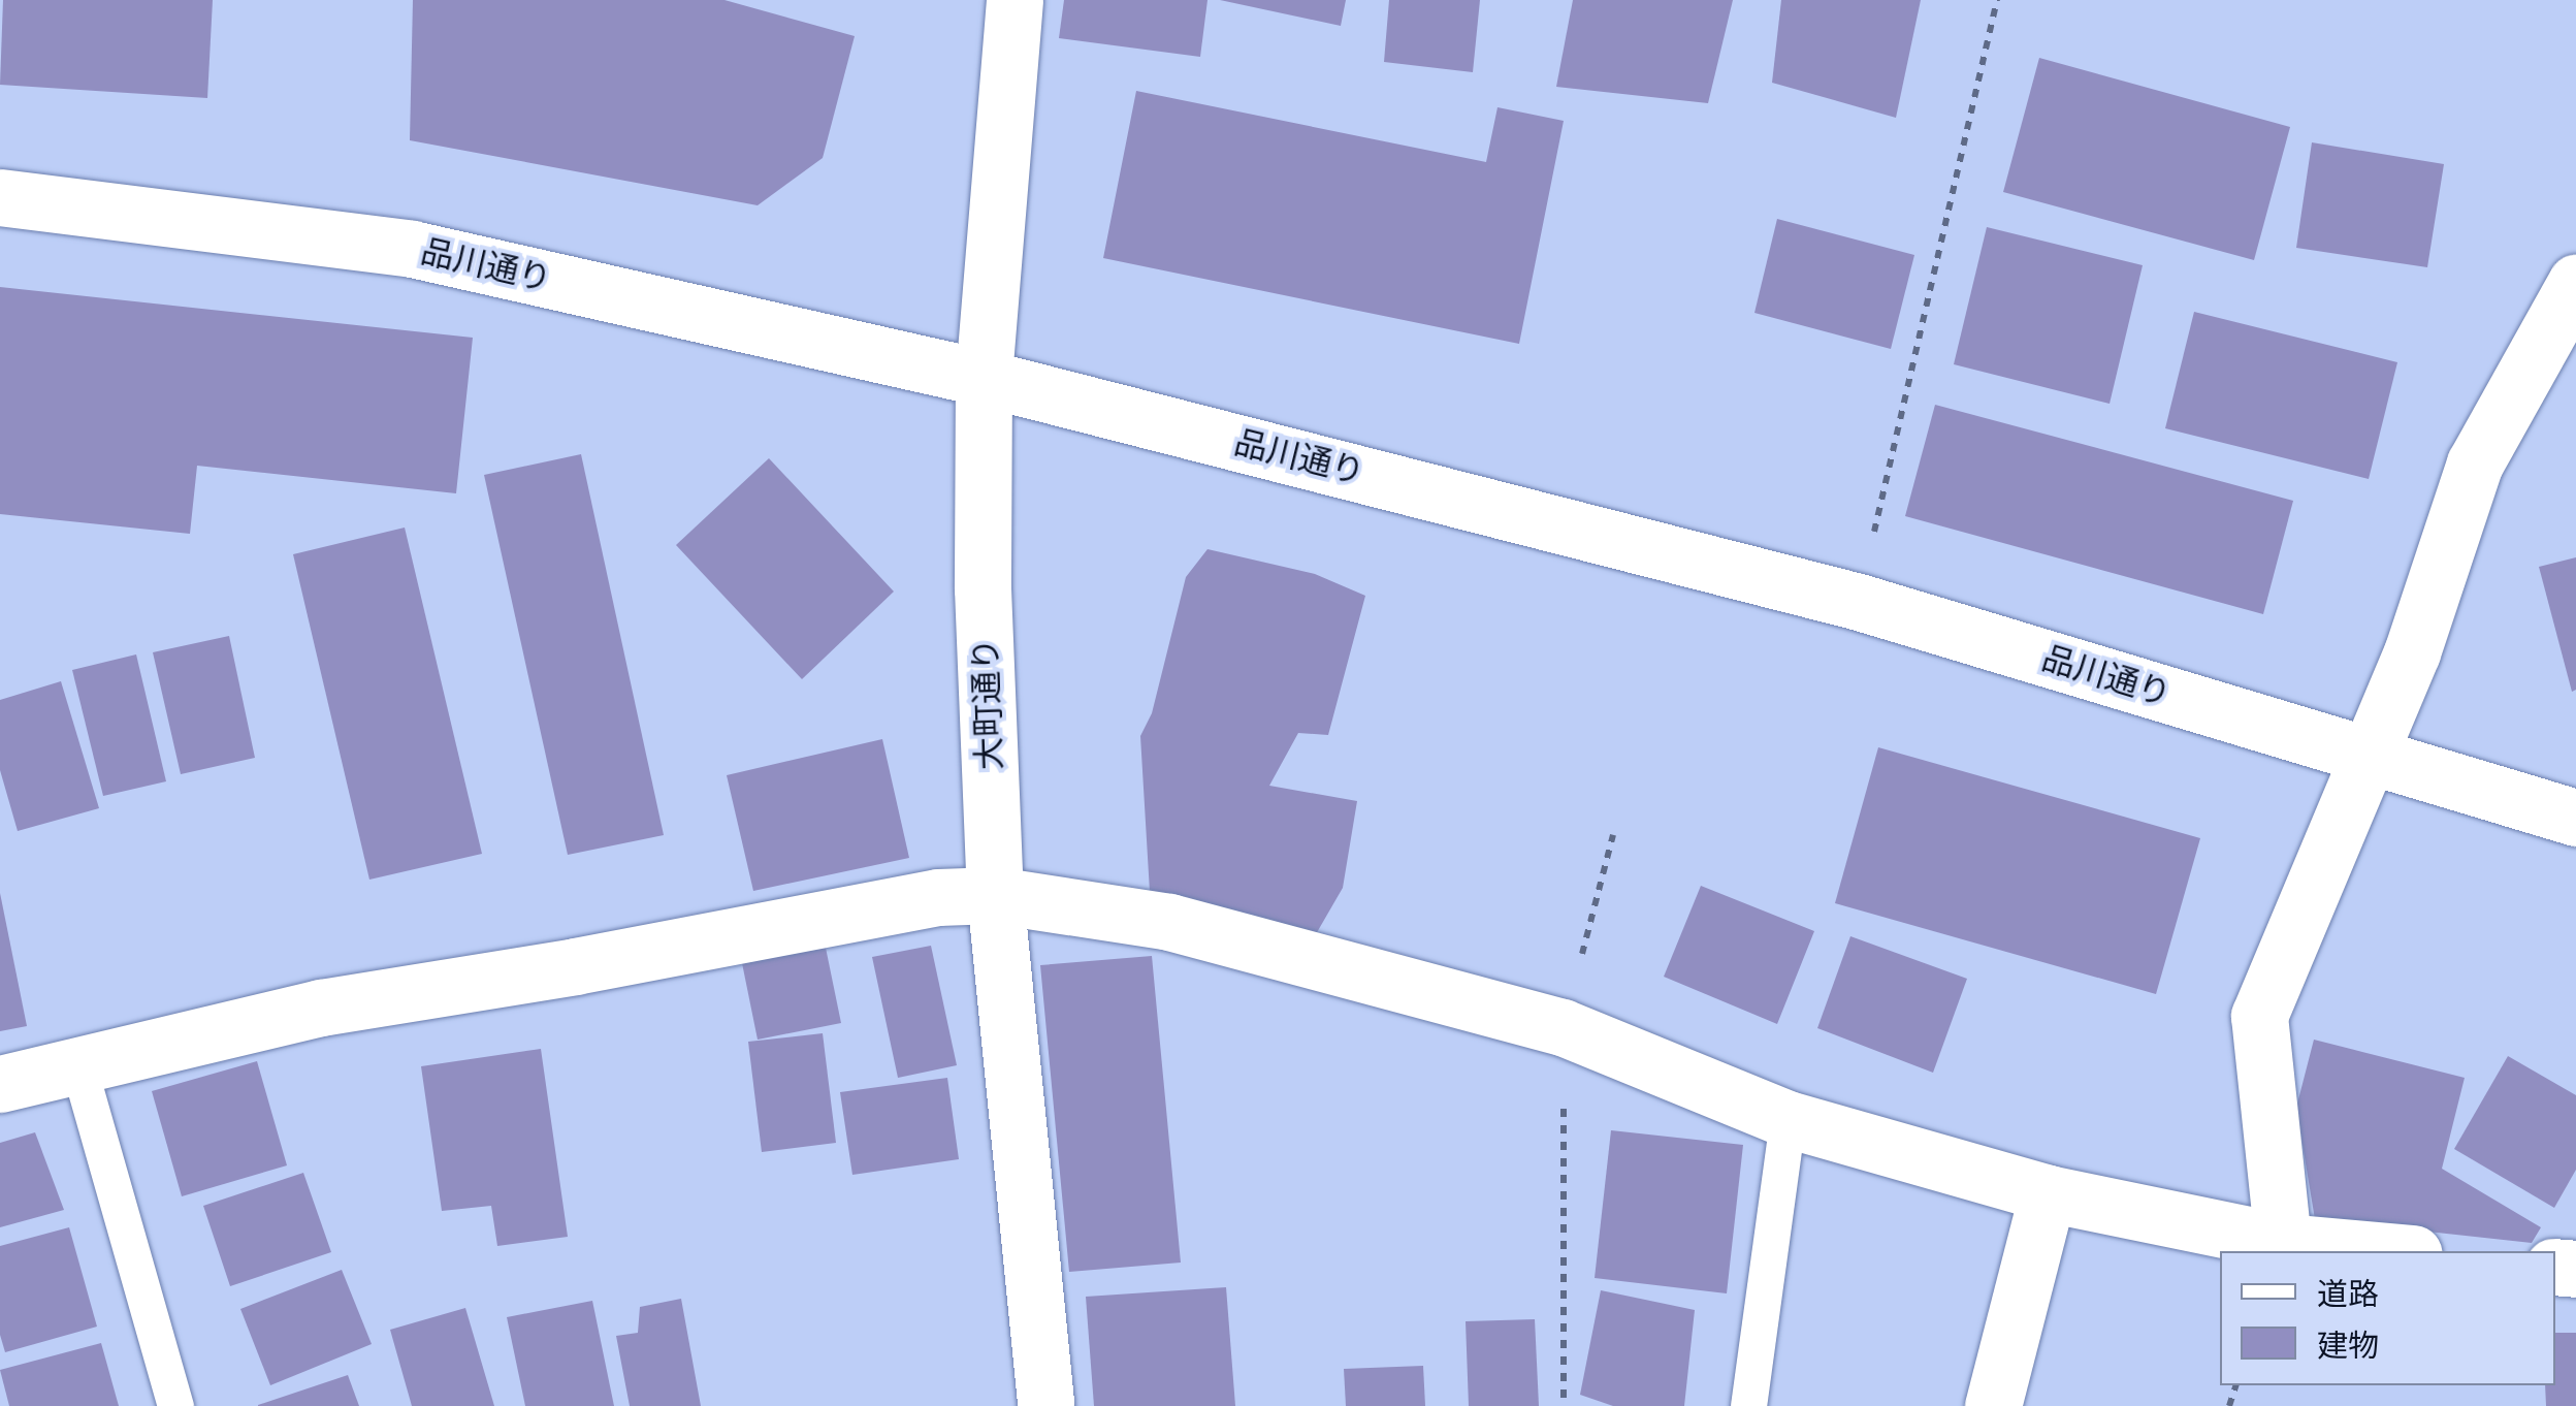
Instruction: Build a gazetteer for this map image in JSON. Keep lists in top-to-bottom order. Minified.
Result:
{"streets":{"street":["品川通り","大町通り"]},"crossings":[["品川通り","大町通り"]],"legend":["道路","建物"]}
